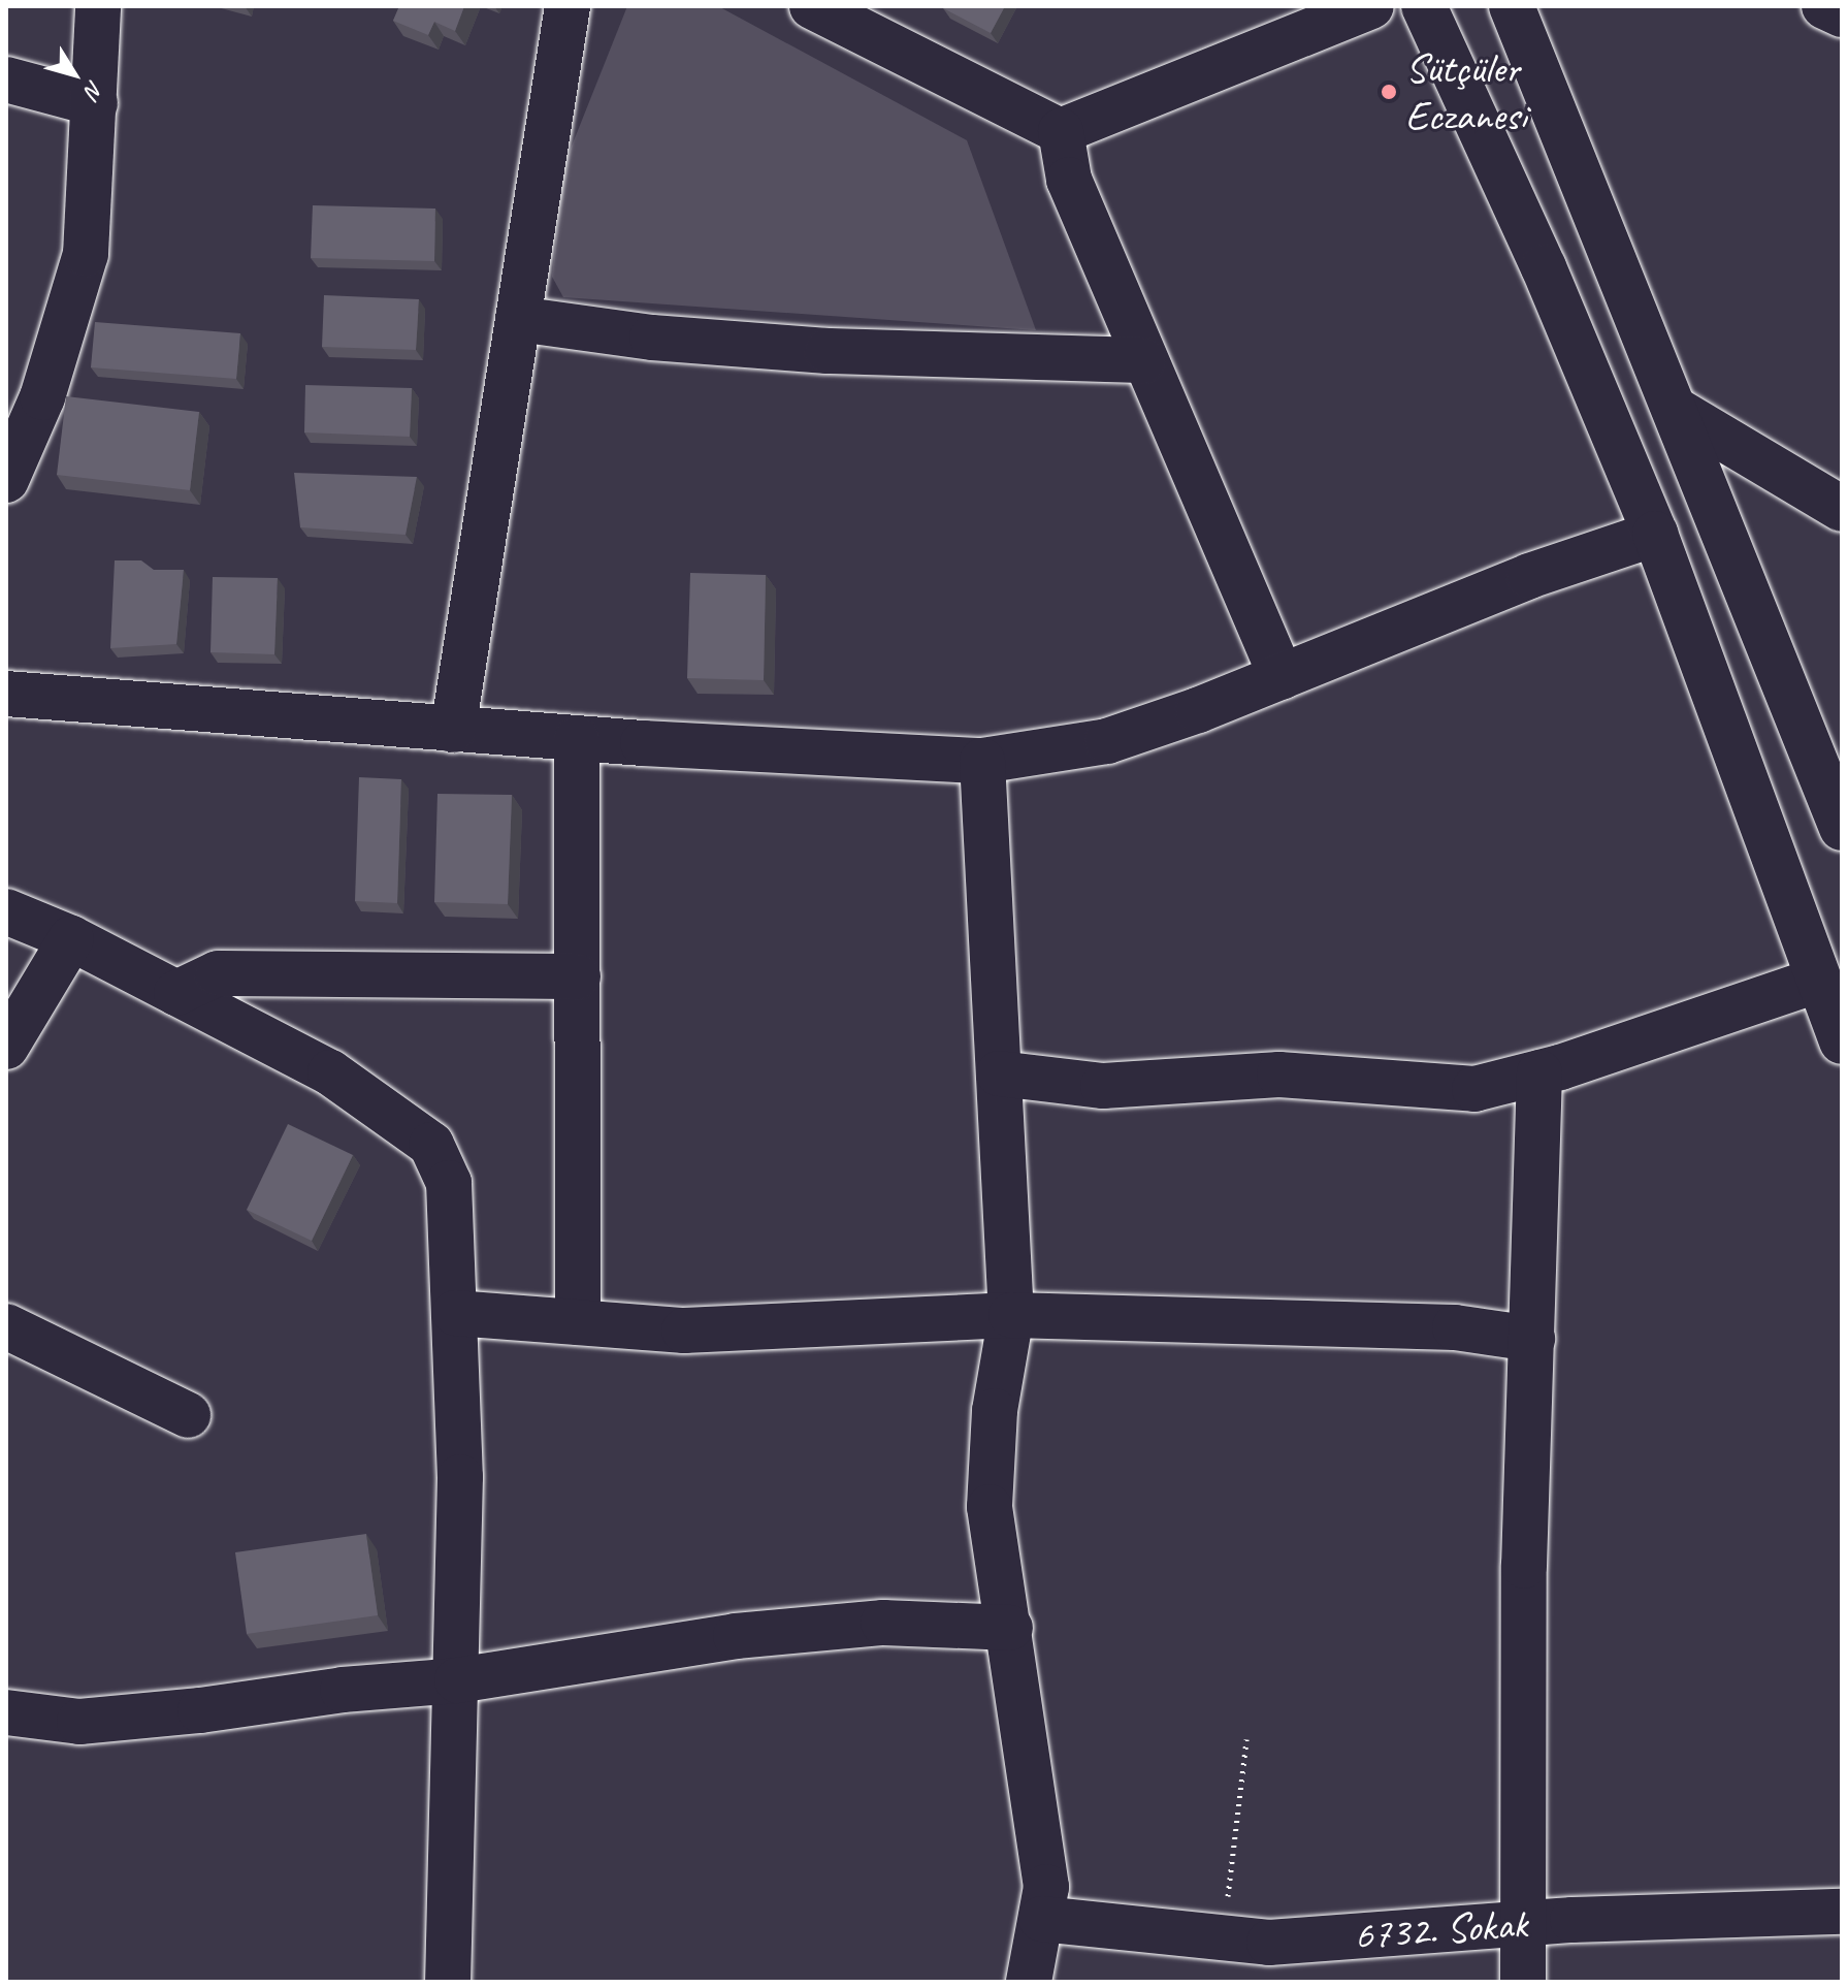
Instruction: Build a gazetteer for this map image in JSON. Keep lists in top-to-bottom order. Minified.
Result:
{"streets":{"street":["6732. Sokak"]},"places":["Sütçüler Eczanesi"],"north":"bottom right"}
